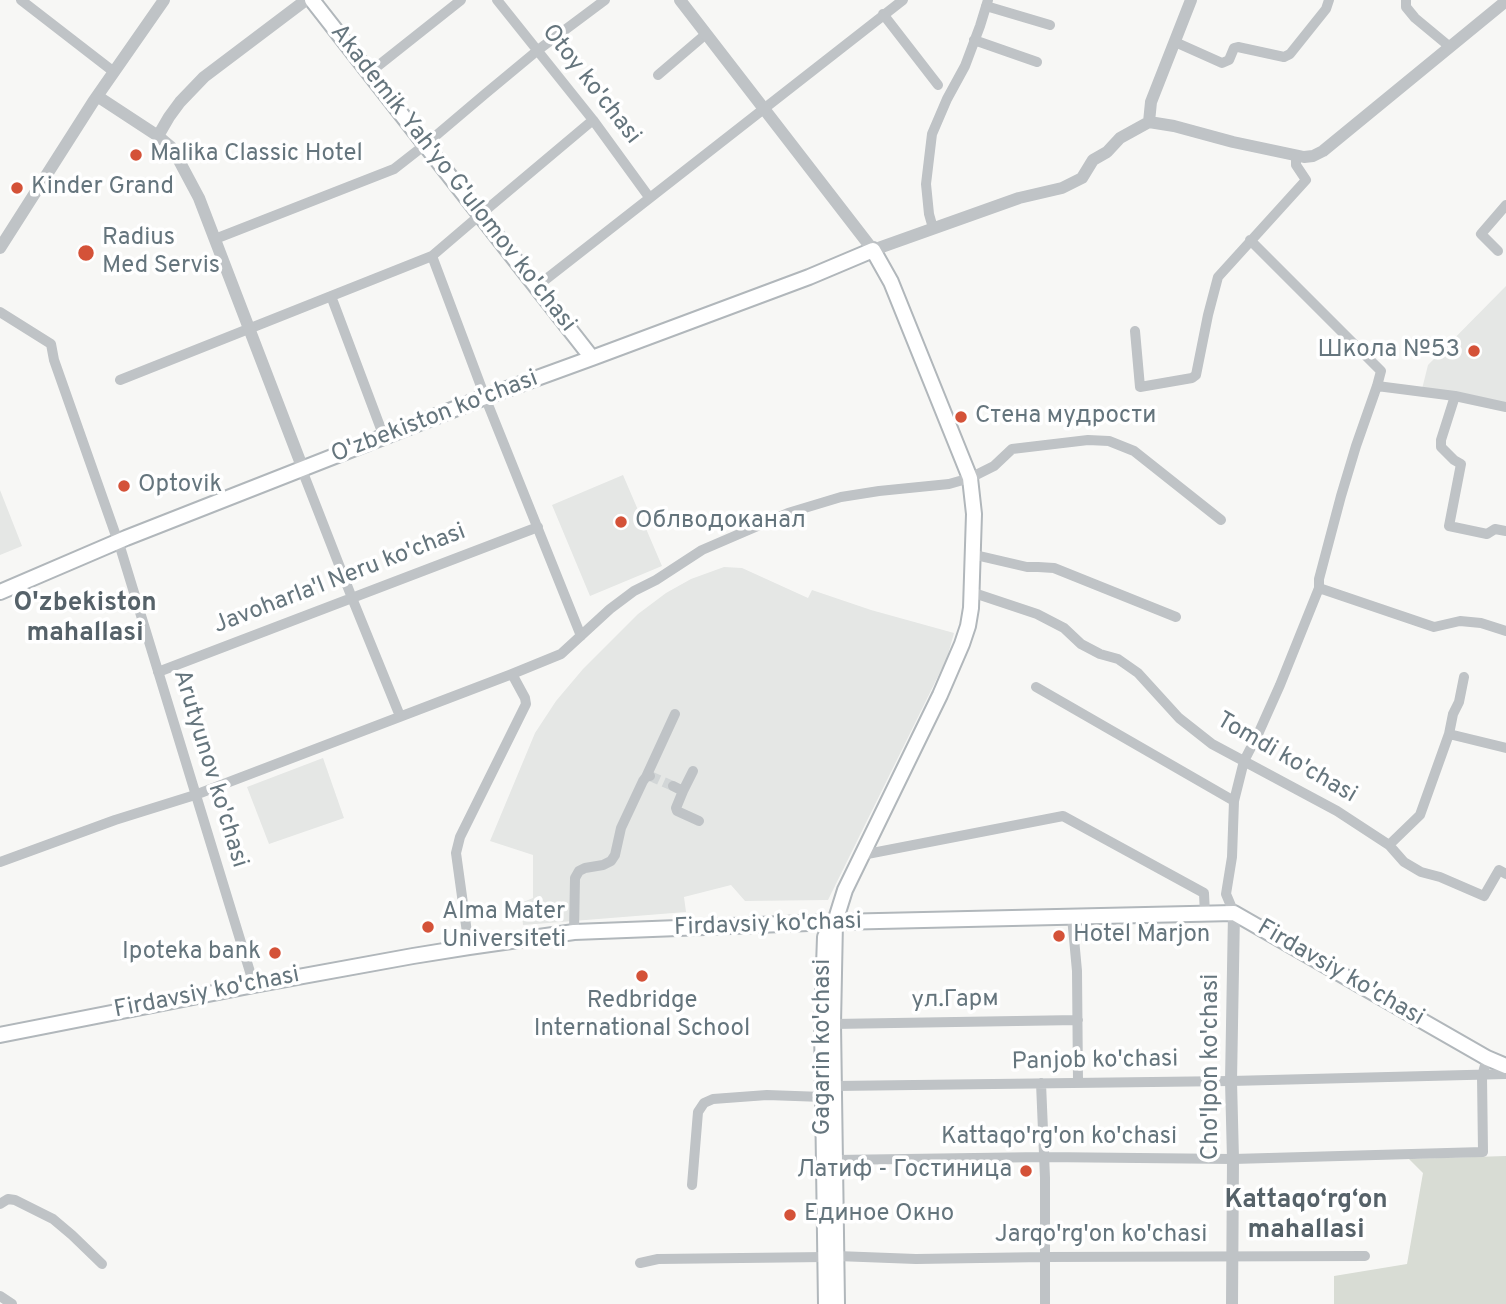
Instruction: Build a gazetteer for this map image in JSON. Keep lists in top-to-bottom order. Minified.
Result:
{"streets":{"main road":["Akademik Yah'yo G'ulomov ko'chasi","O'zbekiston ko'chasi","Firdavsiy ko'chasi","Gagarin ko'chasi"],"street":["Otoy ko'chasi","Javoharla'l Neru ko'chasi","Tomdi ko'chasi","Arutyunov ko'chasi","ул.Гарм","Panjob ko'chasi","Cho'lpon ko'chasi","Kattaqo'rg'on ko'chasi","Jarqo'rg'on ko'chasi"]},"crossings":[["Akademik Yah'yo G'ulomov ko'chasi","O'zbekiston ko'chasi"],["O'zbekiston ko'chasi","Arutyunov ko'chasi"],["Javoharla'l Neru ko'chasi","Arutyunov ko'chasi"],["Arutyunov ko'chasi","Firdavsiy ko'chasi"],["Firdavsiy ko'chasi","Gagarin ko'chasi"],["Firdavsiy ko'chasi","Cho'lpon ko'chasi"],["Firdavsiy ko'chasi","Kattaqo'rg'on ko'chasi"],["ул.Гарм","Gagarin ko'chasi"],["Gagarin ko'chasi","Panjob ko'chasi"],["Gagarin ko'chasi","Kattaqo'rg'on ko'chasi"],["Gagarin ko'chasi","Jarqo'rg'on ko'chasi"],["Panjob ko'chasi","Cho'lpon ko'chasi"],["Panjob ko'chasi","Kattaqo'rg'on ko'chasi"],["Cho'lpon ko'chasi","Kattaqo'rg'on ko'chasi"],["Cho'lpon ko'chasi","Jarqo'rg'on ko'chasi"]],"districts":["O'zbekiston mahallasi","Kattaqo‘rg‘on mahallasi"],"places":["Malika Classic Hotel","Kinder Grand","Radius Med Servis","Школа №53","Стена мудрости","Optovik","Облводоканал","Alma Mater Universiteti","Hotel Marjon","Ipoteka bank","Redbridge International School","Латиф - Гостиница","Единое Окно"]}
